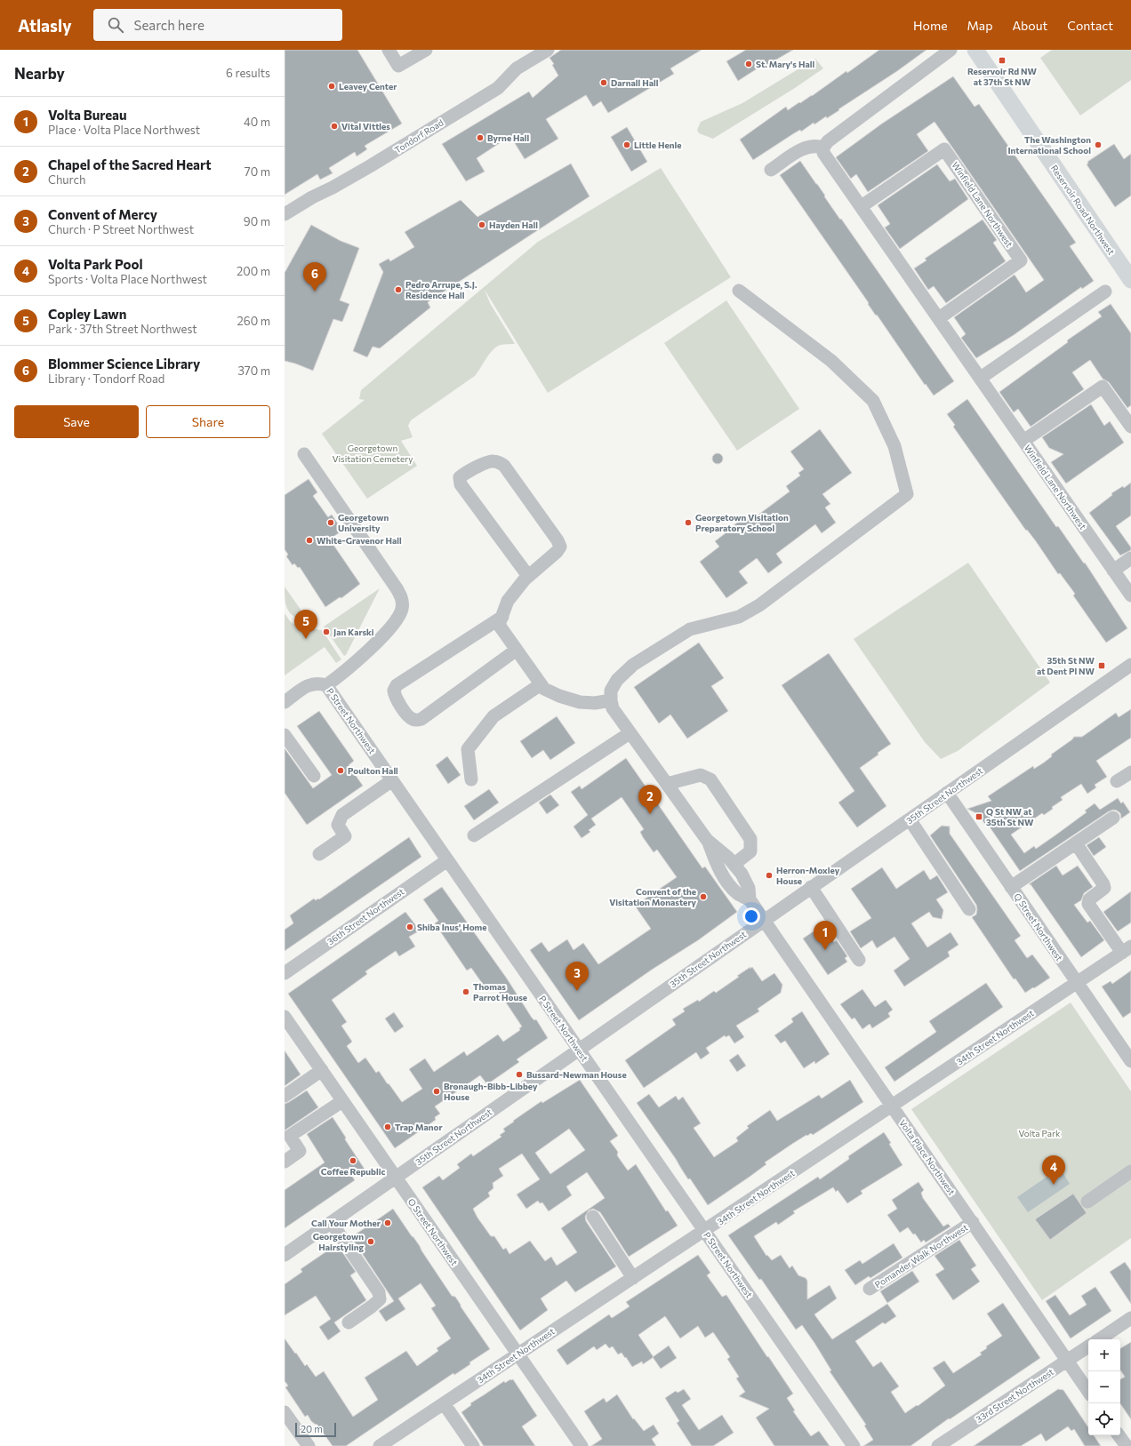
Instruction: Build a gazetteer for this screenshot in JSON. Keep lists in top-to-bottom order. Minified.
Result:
{"streets":{"main road":["Reservoir Road Northwest"],"street":["Tondorf Road","Winfield Lane Northwest","P Street Northwest","35th Street Northwest","36th Street Northwest","Q Street Northwest","34th Street Northwest","Volta Place Northwest","O Street Northwest","Pomander Walk Northwest","33rd Street Northwest"]},"crossings":[["P Street Northwest","35th Street Northwest"],["P Street Northwest","36th Street Northwest"],["P Street Northwest","34th Street Northwest"],["35th Street Northwest","Q Street Northwest"],["35th Street Northwest","Volta Place Northwest"],["35th Street Northwest","O Street Northwest"],["Q Street Northwest","34th Street Northwest"],["34th Street Northwest","Volta Place Northwest"],["34th Street Northwest","O Street Northwest"],["Volta Place Northwest","Pomander Walk Northwest"],["Volta Place Northwest","33rd Street Northwest"]],"parks":["Georgetown Visitation Cemetery","Volta Park"],"places":{"transit":["Reservoir Rd NW at 37th St NW","35th St NW at Dent Pl NW","Q St NW at 35th St NW"],"other":["St. Mary's Hall","Darnall Hall","Leavey Center","Vital Vittles","Byrne Hall","Little Henle","The Washington International School","Hayden Hall","Pedro Arrupe, S.J. Residence Hall","Georgetown University","Georgetown Visitation Preparatory School","White-Gravenor Hall","Jan Karski","Poulton Hall","Herron-Moxley House","Convent of the Visitation Monastery","Shiba Inus' Home","Thomas Parrot House","Bussard-Newman House","Bronaugh-Bibb-Libbey House","Trap Manor","Coffee Republic","Call Your Mother","Georgetown Hairstyling"]},"scale_bar":"20 m","page":{"header":"Atlasly","search":"Search here","nav":["Home","Map","About","Contact"],"heading":["Nearby","6 results"],"list":[{"mark":"1","name":"Volta Bureau","note":"Place · Volta Place Northwest","value":"40 m"},{"mark":"2","name":"Chapel of the Sacred Heart","note":"Church","value":"70 m"},{"mark":"3","name":"Convent of Mercy","note":"Church · P Street Northwest","value":"90 m"},{"mark":"4","name":"Volta Park Pool","note":"Sports · Volta Place Northwest","value":"200 m"},{"mark":"5","name":"Copley Lawn","note":"Park · 37th Street Northwest","value":"260 m"},{"mark":"6","name":"Blommer Science Library","note":"Library · Tondorf Road","value":"370 m"}],"pins":["6","5","2","1","3","4"],"buttons":["Save","Share"],"map_buttons":["+","−"],"scale":"20 m"}}
